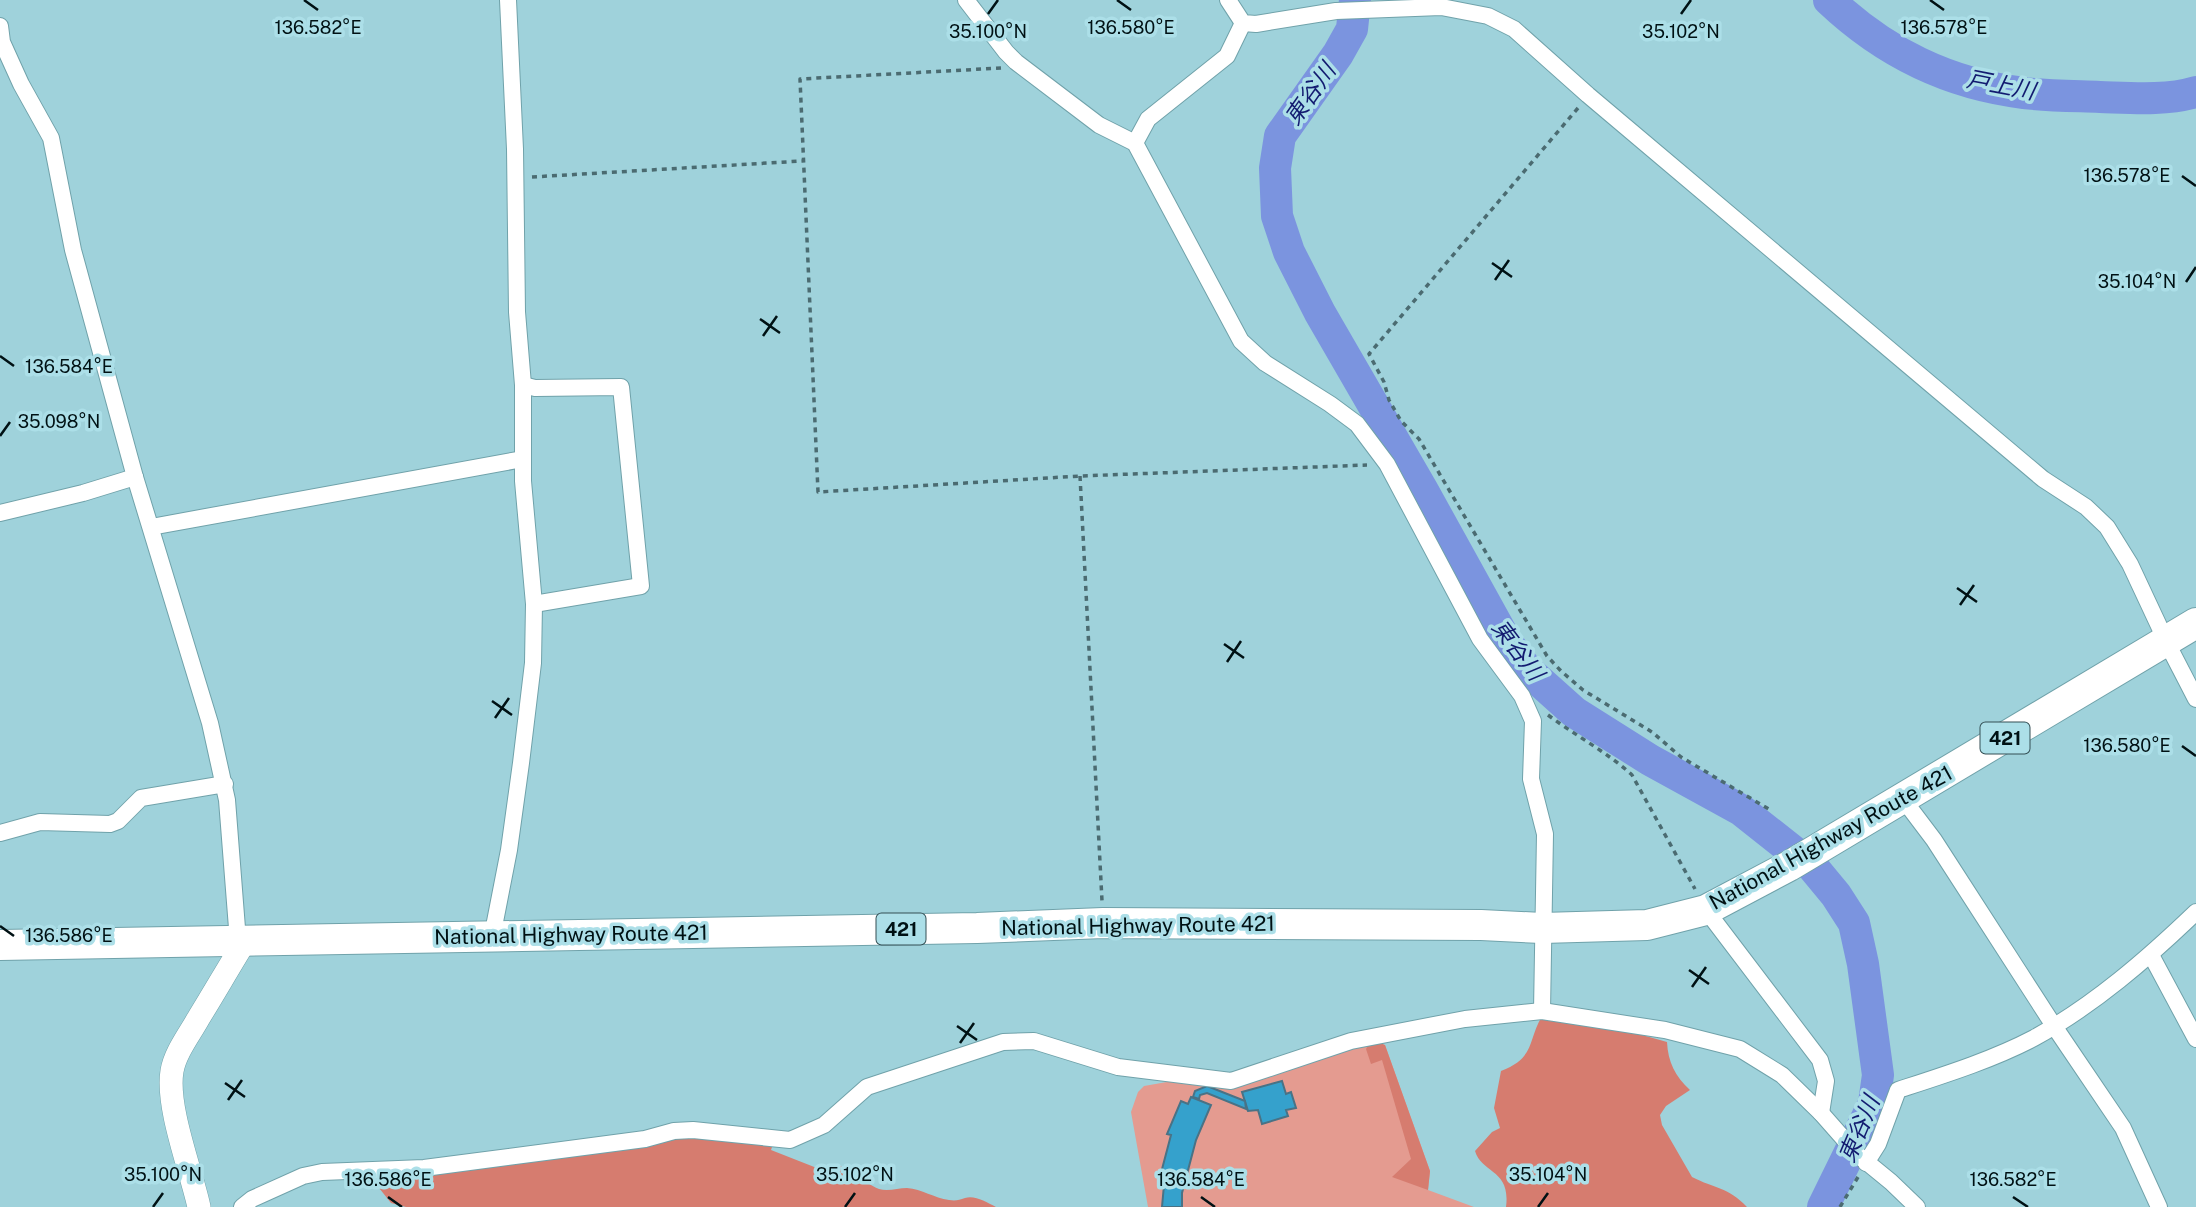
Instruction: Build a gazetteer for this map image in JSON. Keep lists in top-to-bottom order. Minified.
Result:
{"streets":{"highway":["421","National Highway Route 421"]},"water":["戸上川","東谷川"],"coordinates":["136.578°E","136.582°E","136.580°E","35.100°N","35.102°N","35.104°N","136.584°E","35.098°N","136.586°E"]}
